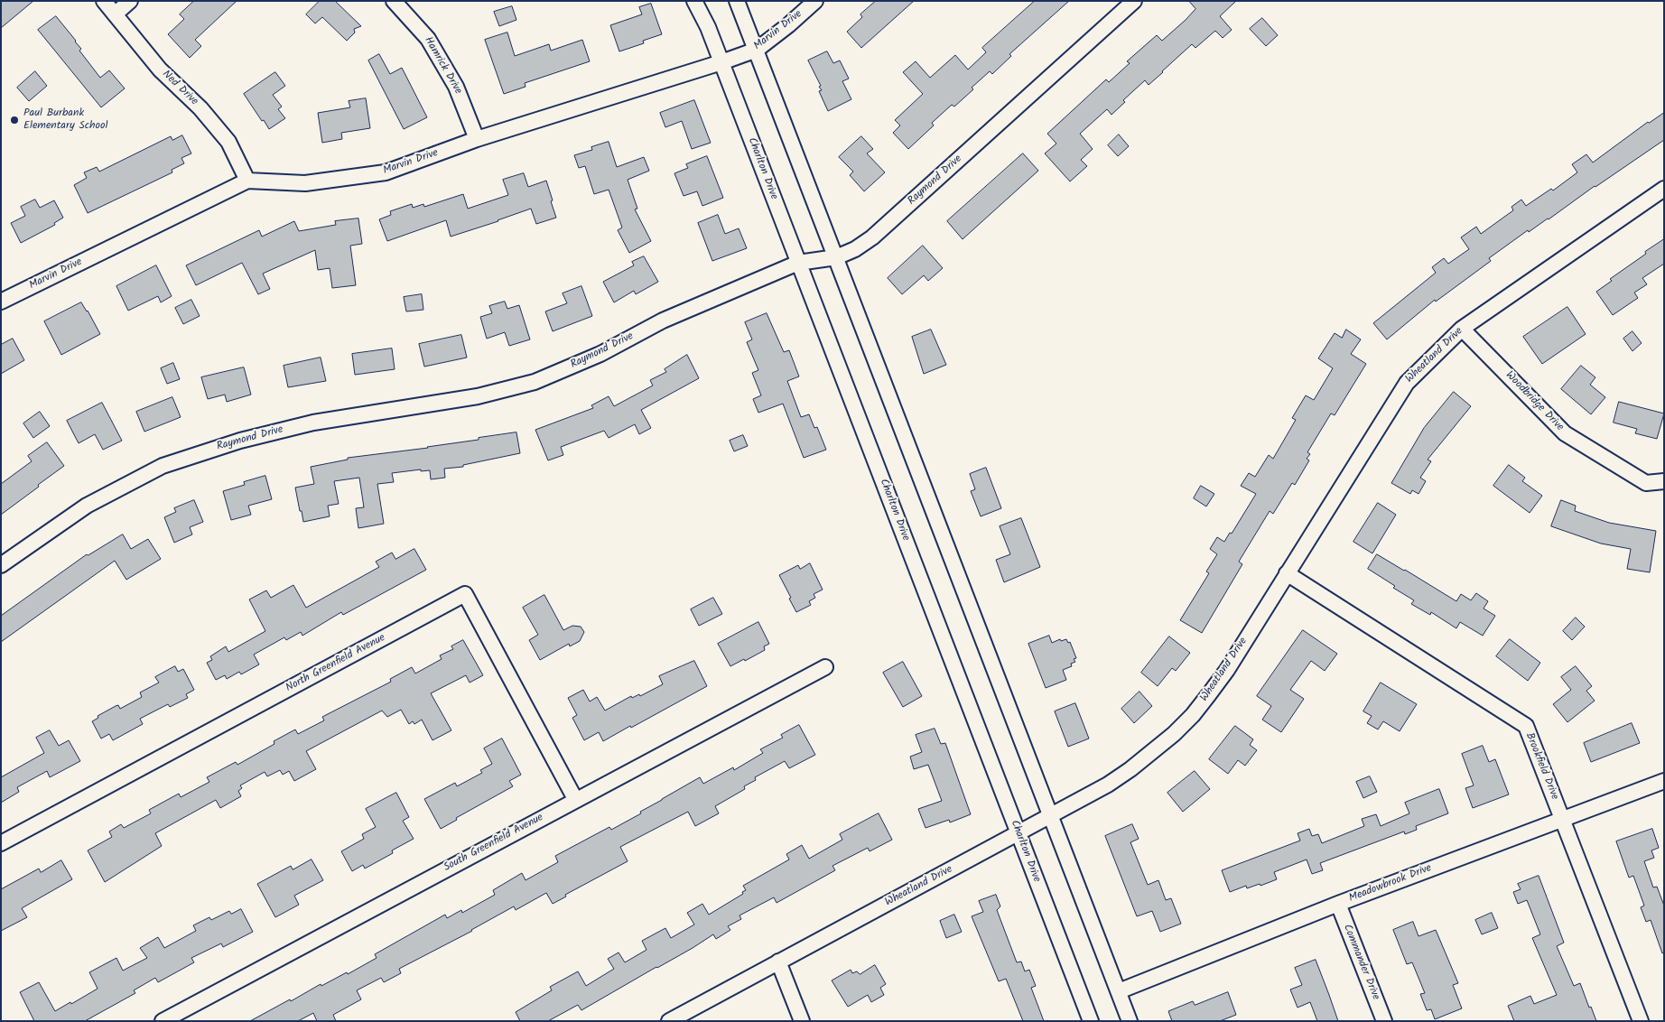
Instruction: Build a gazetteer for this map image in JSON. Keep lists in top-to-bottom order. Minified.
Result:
{"streets":{"street":["Marvin Drive","Hamrick Drive","Ned Drive","Charlton Drive","Raymond Drive","Wheatland Drive","Woodbridge Drive","North Greenfield Avenue","Brookfield Drive","South Greenfield Avenue","Meadowbrook Drive","Commander Drive"]},"crossings":[["Marvin Drive","Hamrick Drive"],["Marvin Drive","Ned Drive"],["Marvin Drive","Charlton Drive"],["Charlton Drive","Raymond Drive"],["Charlton Drive","Wheatland Drive"],["Wheatland Drive","Woodbridge Drive"],["Wheatland Drive","Brookfield Drive"],["North Greenfield Avenue","South Greenfield Avenue"],["Brookfield Drive","Meadowbrook Drive"],["Meadowbrook Drive","Commander Drive"]],"places":["Paul Burbank Elementary School"]}
